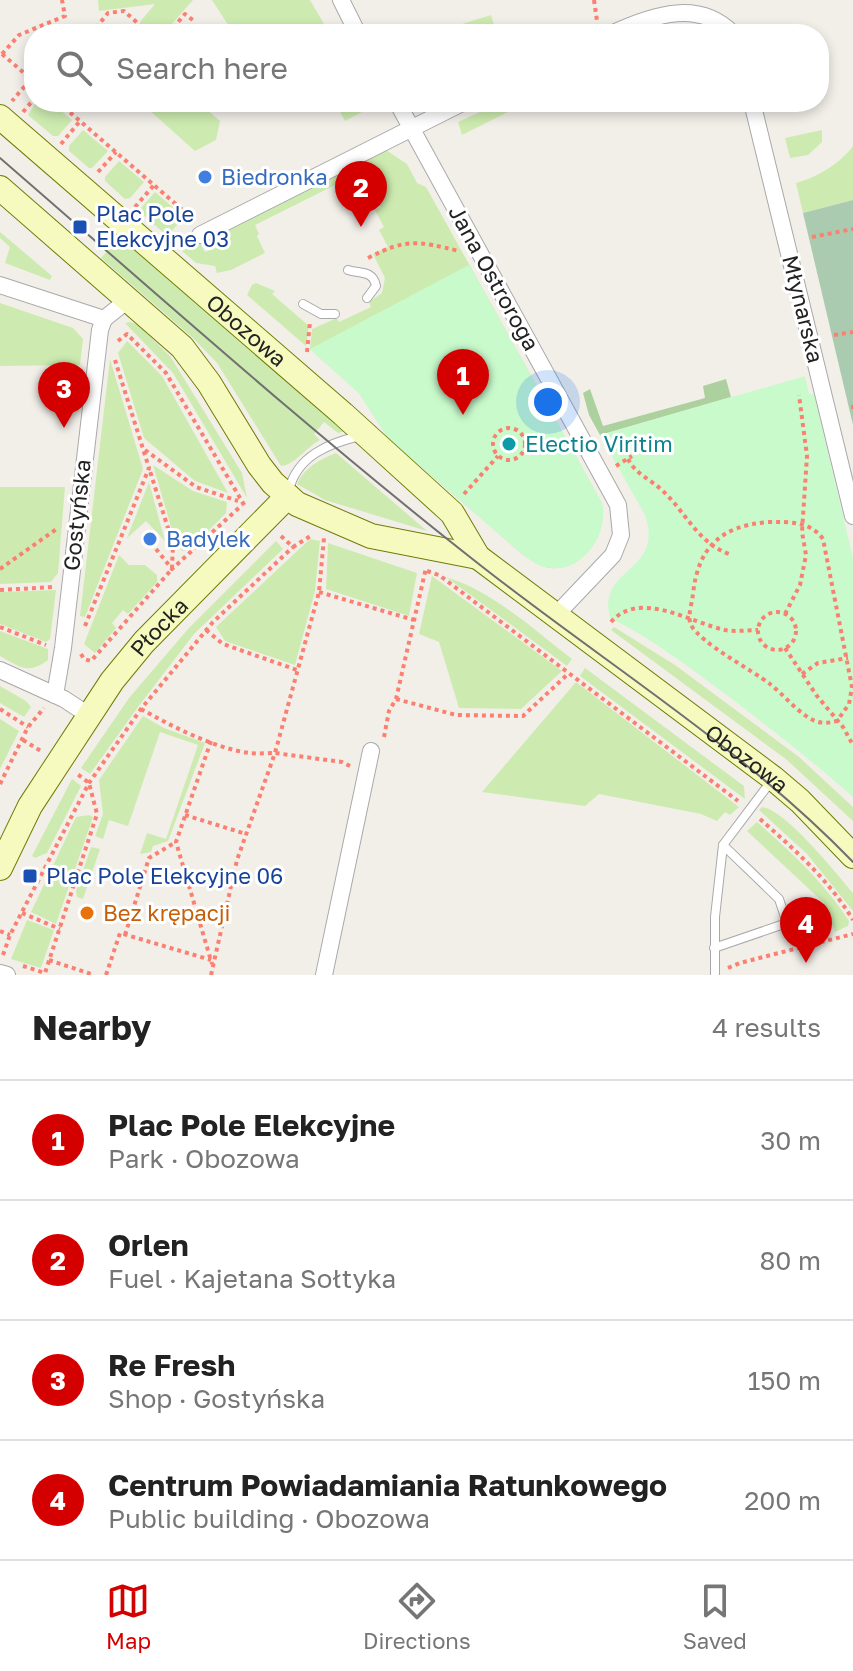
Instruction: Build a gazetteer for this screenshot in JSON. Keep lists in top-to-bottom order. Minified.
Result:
{"streets":{"street":["Jana Ostroroga","Młynarska","Obozowa","Gostyńska","Płocka"]},"crossings":[["Jana Ostroroga","Obozowa"],["Obozowa","Płocka"]],"places":{"other":["Biedronka","Electio Viritim","Badylek","Bez krępacji"],"transit":["Plac Pole Elekcyjne 03","Plac Pole Elekcyjne 06"]},"page":{"search":"Search here","pins":["2","1","3","4"],"heading":["Nearby","4 results"],"list":[{"mark":"1","name":"Plac Pole Elekcyjne","note":"Park · Obozowa","value":"30 m"},{"mark":"2","name":"Orlen","note":"Fuel · Kajetana Sołtyka","value":"80 m"},{"mark":"3","name":"Re Fresh","note":"Shop · Gostyńska","value":"150 m"},{"mark":"4","name":"Centrum Powiadamiania Ratunkowego","note":"Public building · Obozowa","value":"200 m"}],"nav":["Map","Directions","Saved"]}}
